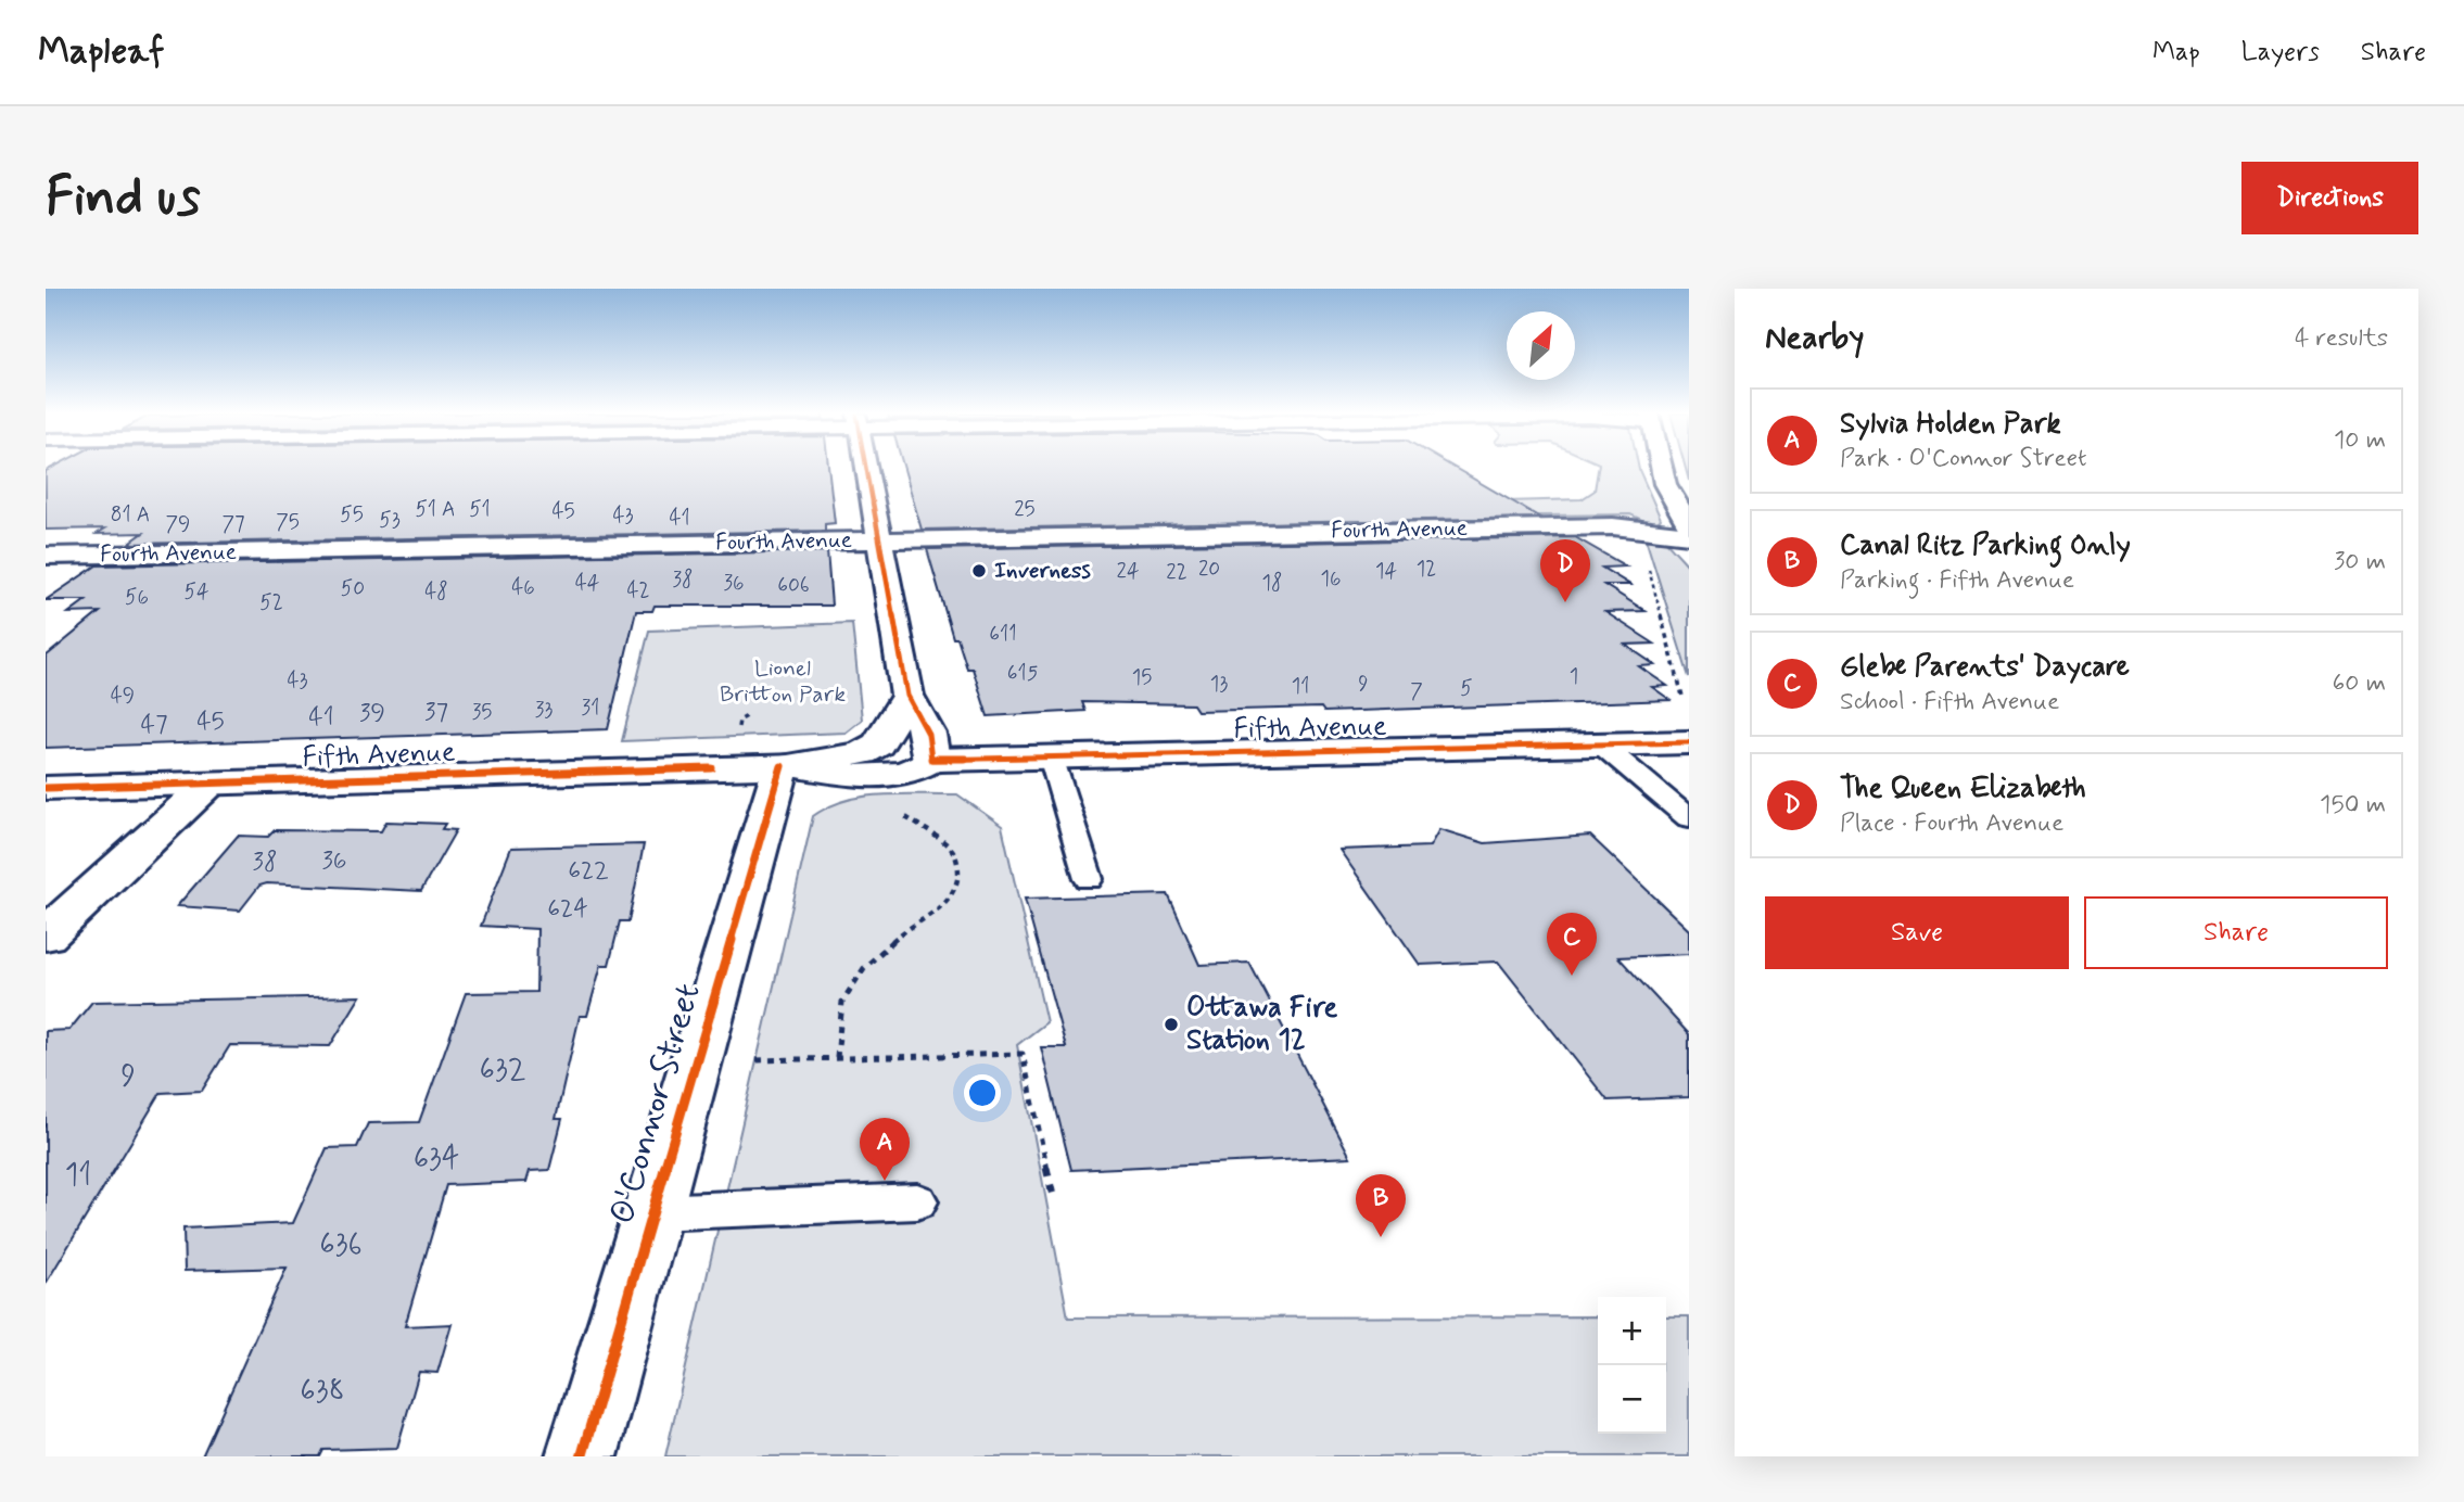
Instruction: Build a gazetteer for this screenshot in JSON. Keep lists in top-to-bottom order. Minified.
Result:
{"streets":{"street":["Fourth Avenue","Fifth Avenue","O'Connor Street"]},"crossings":[["Fifth Avenue","O'Connor Street"]],"parks":["Lionel Britton Park"],"places":["Inverness","Ottawa Fire Station 12"],"house_numbers":["51 A","51","25","45","81 A","55","43","41","53","75","79","77","20","12","24","14","22","16","38","44","36","18","606","46","50","42","54","48","56","52","611","615","1","15","43","13","9","11","5","7","49","31","33","35","37","39","41","45","47","36","38","622","624","632","9","634","11","636","638"],"north":"top right","page":{"header":"Mapleaf","nav":["Map","Layers","Share"],"buttons":["Directions",["Save","Share"]],"title":"Find us","heading":["Nearby","4 results"],"list":[{"mark":"A","name":"Sylvia Holden Park","note":"Park · O'Connor Street","value":"10 m"},{"mark":"B","name":"Canal Ritz Parking Only","note":"Parking · Fifth Avenue","value":"30 m"},{"mark":"C","name":"Glebe Parents' Daycare","note":"School · Fifth Avenue","value":"60 m"},{"mark":"D","name":"The Queen Elizabeth","note":"Place · Fourth Avenue","value":"150 m"}],"pins":["D","C","A","B"],"map_buttons":["+","−"]}}
